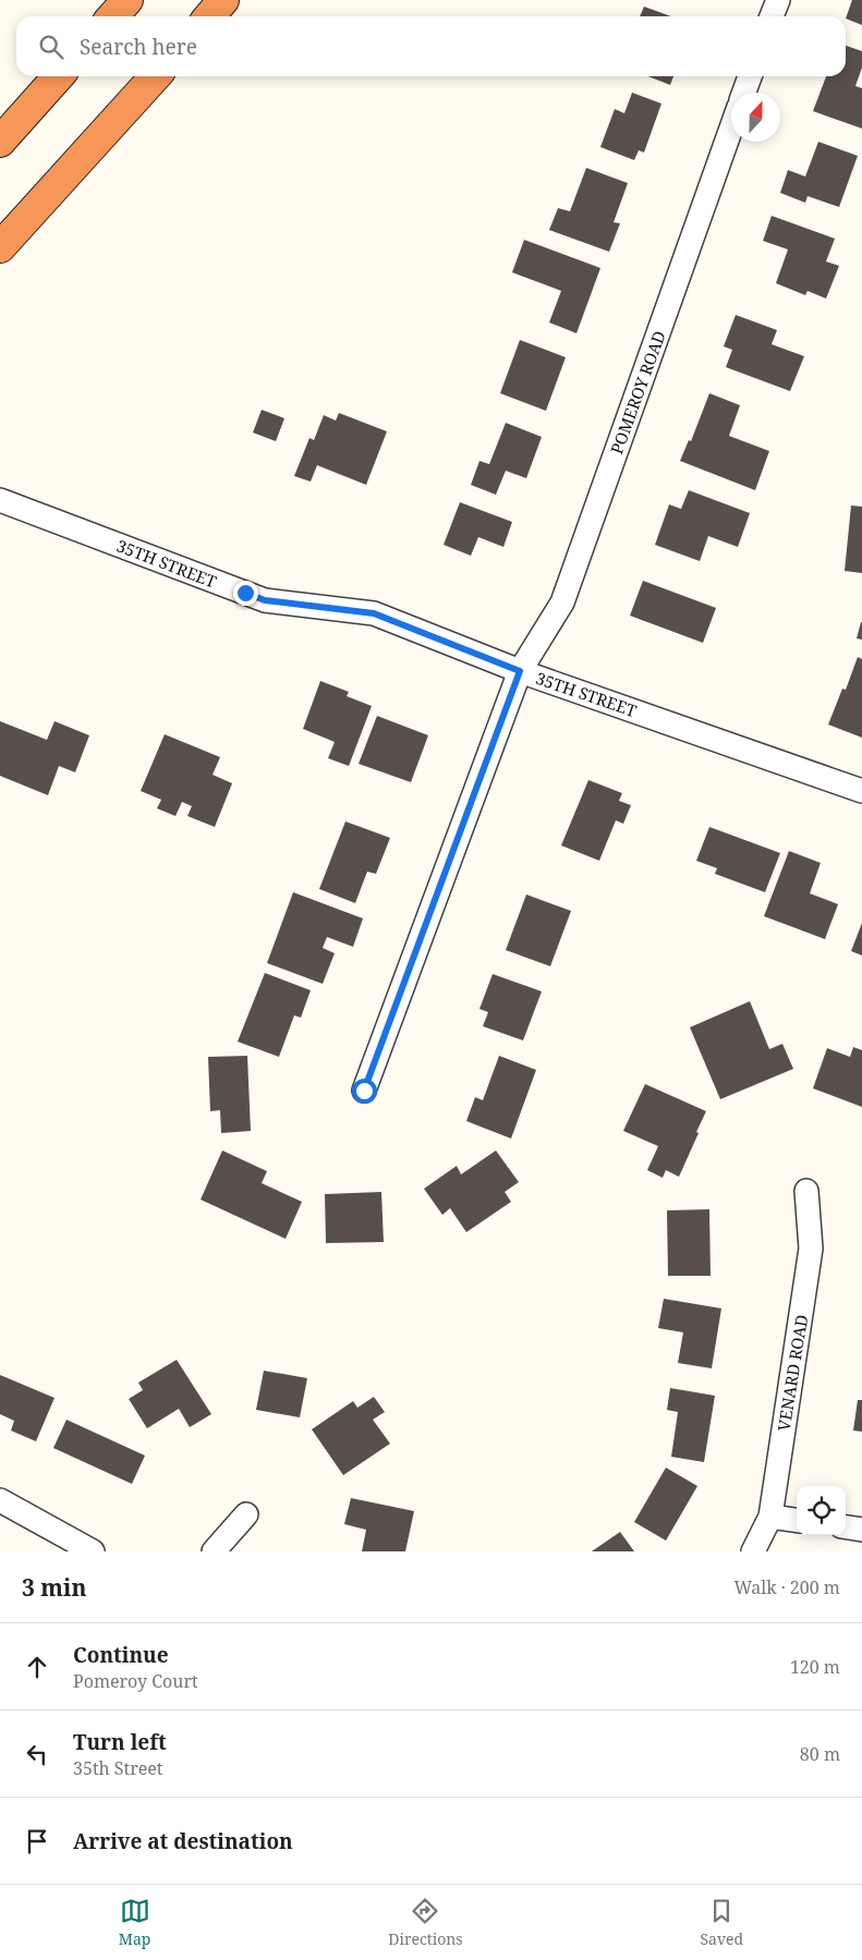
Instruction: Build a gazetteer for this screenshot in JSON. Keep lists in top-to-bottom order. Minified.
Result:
{"streets":{"street":["POMEROY ROAD","35TH STREET","VENARD ROAD"]},"crossings":[["POMEROY ROAD","35TH STREET"]],"north":"top","page":{"search":"Search here","heading":["3 min","Walk · 200 m"],"list":[["Continue","Pomeroy Court","120 m"],["Turn left","35th Street","80 m"],"Arrive at destination"],"nav":["Map","Directions","Saved"]}}
